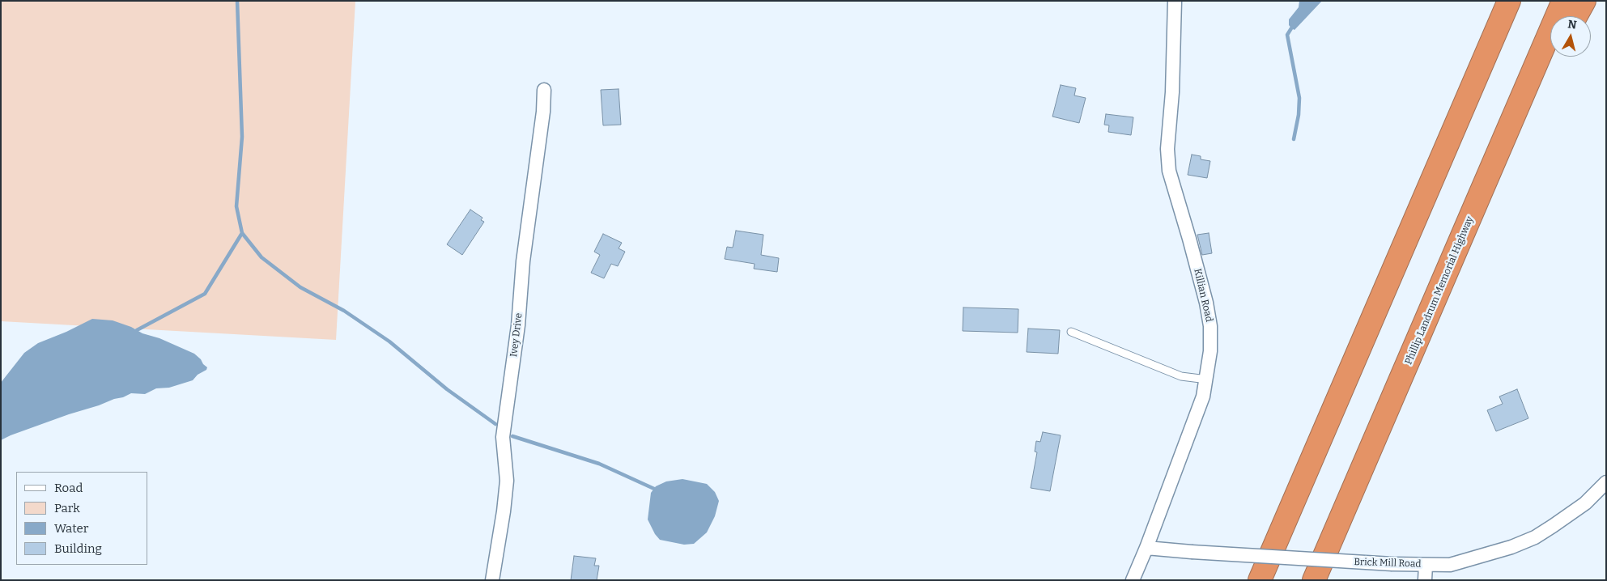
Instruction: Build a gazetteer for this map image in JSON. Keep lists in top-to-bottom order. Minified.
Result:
{"streets":{"highway":["Phillip Landrum Memorial Highway"],"street":["Killian Road","Ivey Drive","Brick Mill Road"]},"crossings":[["Killian Road","Brick Mill Road"]],"legend":["Road","Park","Water","Building"],"north":"top"}
